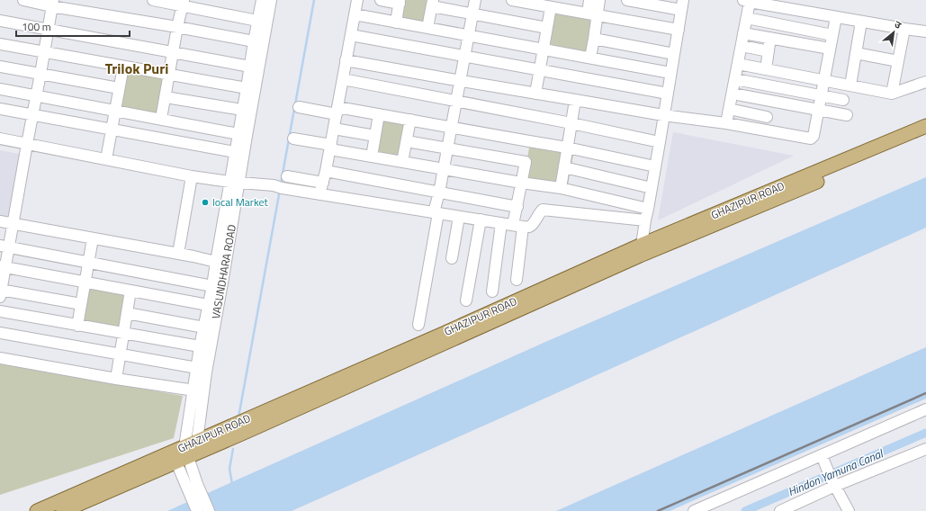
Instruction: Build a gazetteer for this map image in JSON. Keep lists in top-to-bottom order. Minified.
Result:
{"streets":{"main road":["GHAZIPUR ROAD"],"street":["VASUNDHARA ROAD"]},"crossings":[["GHAZIPUR ROAD","VASUNDHARA ROAD"]],"districts":["Trilok Puri"],"water":["Hindon Yamuna Canal"],"places":["local Market"],"scale_bar":"100 m","north":"top right"}
